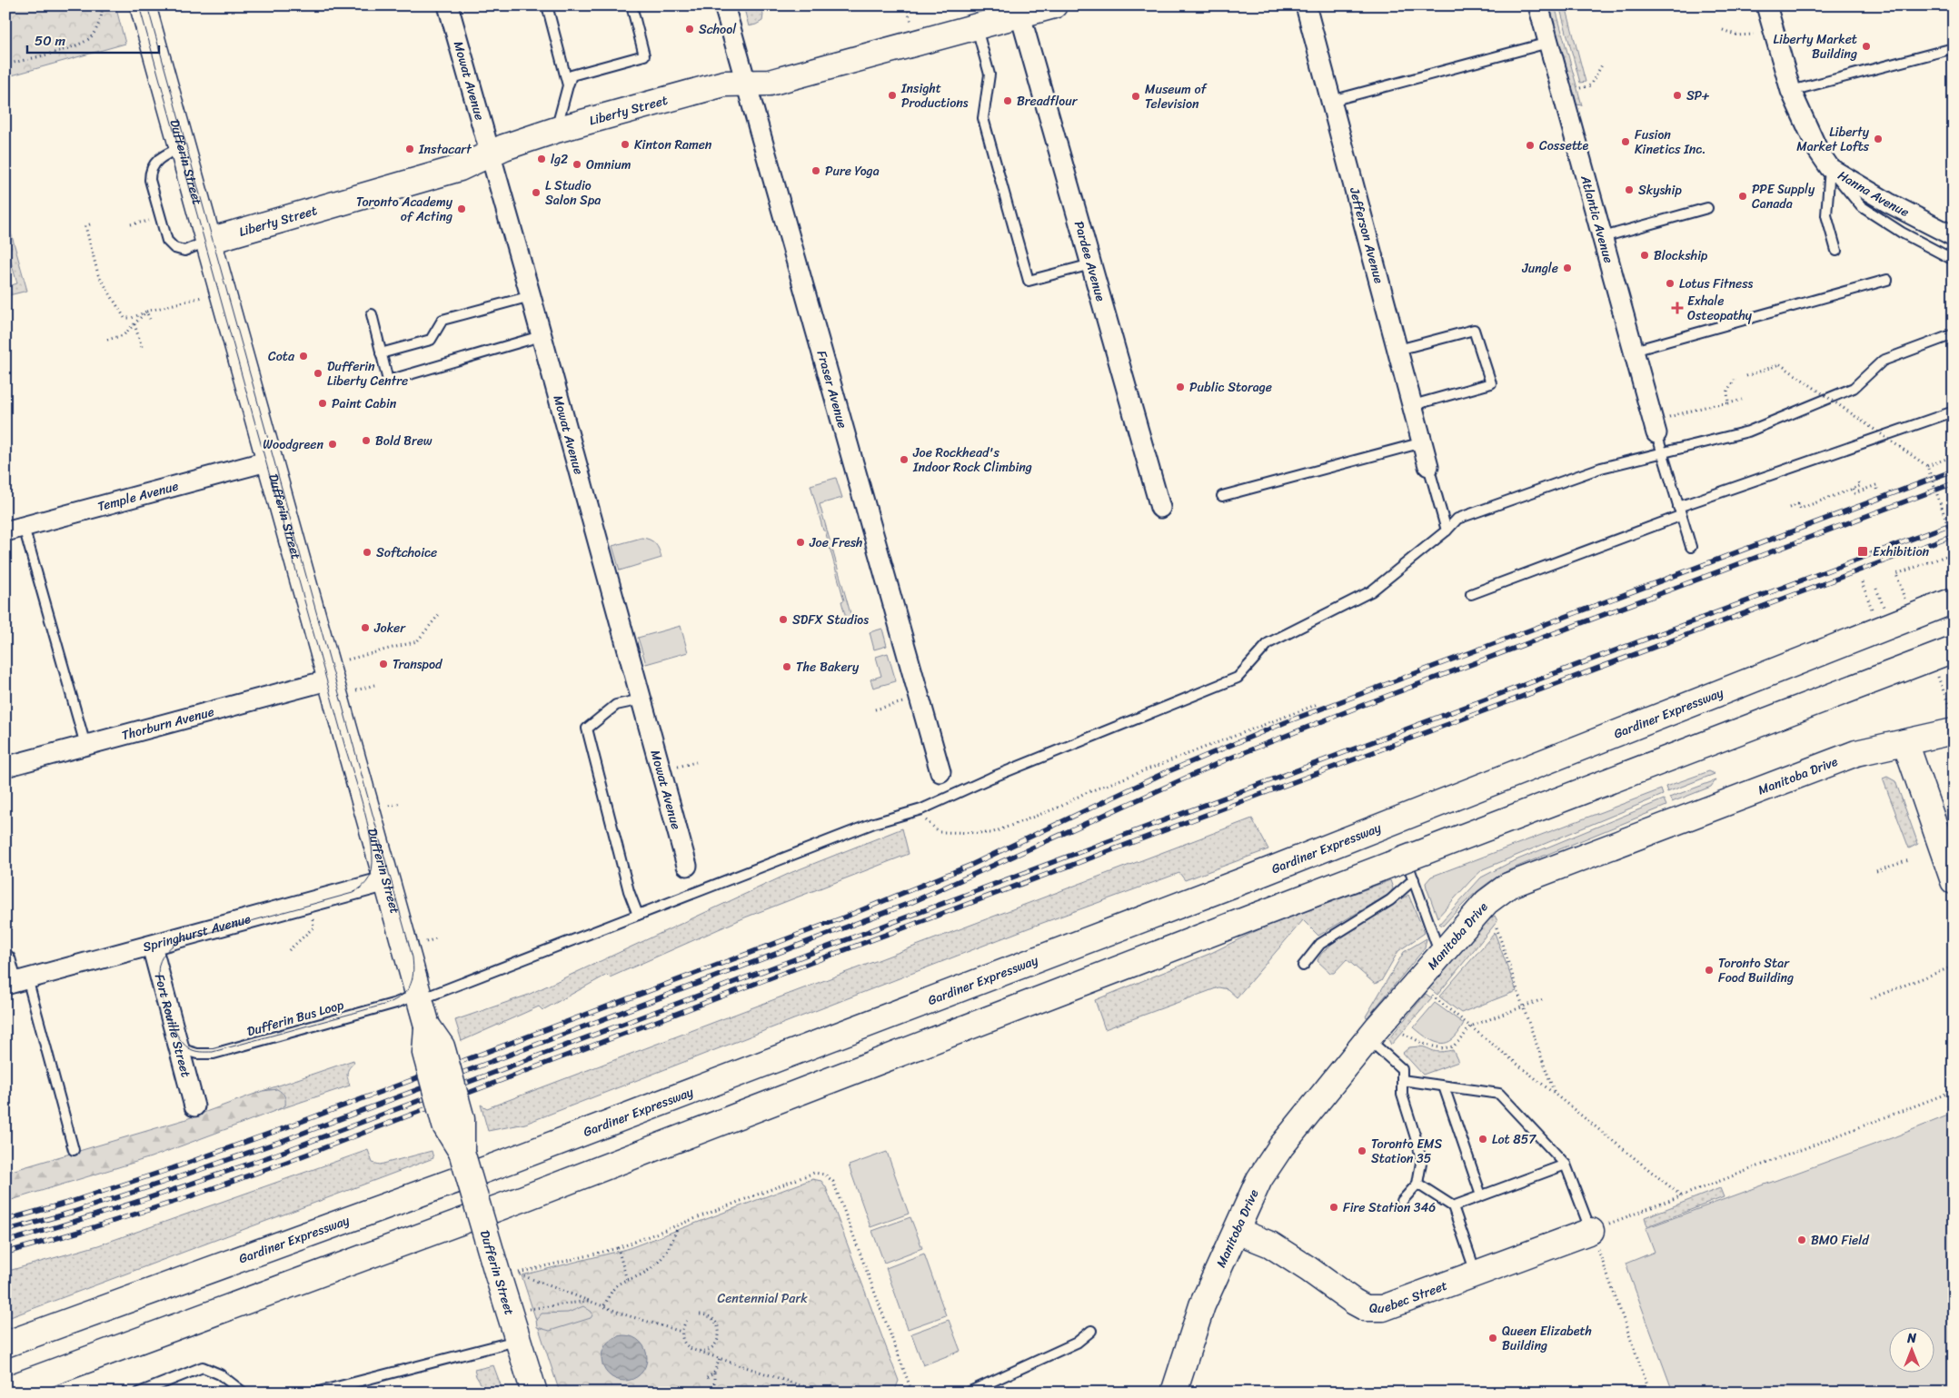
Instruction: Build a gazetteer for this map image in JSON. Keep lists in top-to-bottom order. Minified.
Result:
{"streets":{"main road":["Liberty Street","Dufferin Street","Gardiner Expressway","Manitoba Drive","Quebec Street"],"street":["Mowat Avenue","Hanna Avenue","Atlantic Avenue","Jefferson Avenue","Pardee Avenue","Fraser Avenue","Temple Avenue","Thorburn Avenue","Springhurst Avenue","Fort Rouille Street"],"lane":["Dufferin Bus Loop"]},"crossings":[["Mowat Avenue","Liberty Street"],["Liberty Street","Dufferin Street"],["Liberty Street","Pardee Avenue"],["Liberty Street","Fraser Avenue"],["Dufferin Street","Temple Avenue"],["Dufferin Street","Thorburn Avenue"],["Dufferin Street","Springhurst Avenue"],["Dufferin Street","Dufferin Bus Loop"],["Manitoba Drive","Quebec Street"],["Springhurst Avenue","Fort Rouille Street"],["Dufferin Bus Loop","Fort Rouille Street"]],"parks":["Centennial Park"],"places":{"other":["School","Liberty Market Building","Insight Productions","SP+","Museum of Television","Breadflour","Liberty Market Lofts","Fusion Kinetics Inc.","Kinton Ramen","Cossette","Instacart","lg2","Omnium","Pure Yoga","Skyship","L Studio Salon Spa","PPE Supply Canada","Toronto Academy of Acting","Blockship","Jungle","Lotus Fitness","Cota","Dufferin Liberty Centre","Public Storage","Paint Cabin","Bold Brew","Woodgreen","Joe Rockhead's Indoor Rock Climbing","Joe Fresh","Softchoice","SDFX Studios","Joker","Transpod","The Bakery","Toronto Star Food Building","Lot 857","Toronto EMS Station 35","Fire Station 346","BMO Field","Queen Elizabeth Building"],"health":["Exhale Osteopathy"],"transit":["Exhibition"]},"scale_bar":"50 m","north":"top"}
